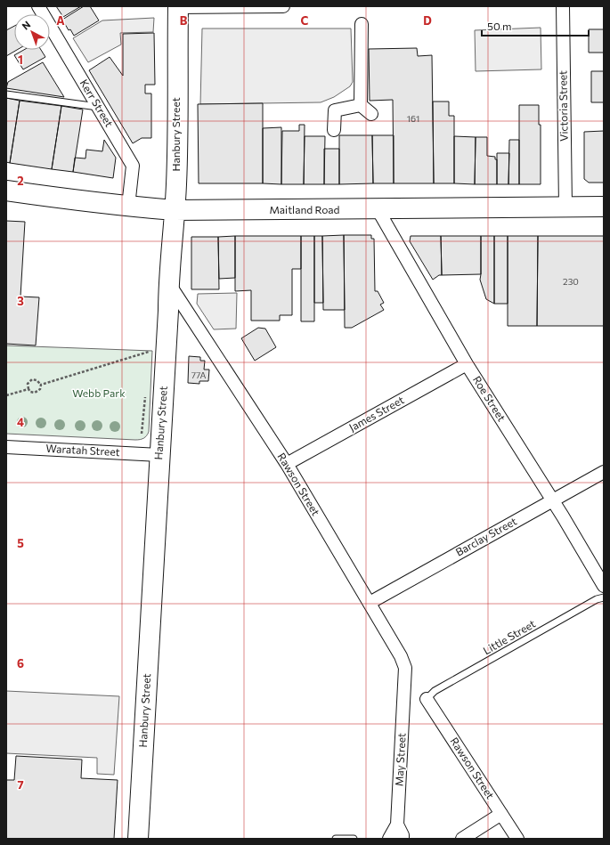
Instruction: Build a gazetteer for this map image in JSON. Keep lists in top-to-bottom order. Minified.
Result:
{"streets":{"main road":["Hanbury Street","Maitland Road"],"street":["Kerr Street","Victoria Street","Roe Street","James Street","Waratah Street","Rawson Street","Barclay Street","May Street"],"lane":["Little Street"]},"crossings":[["Kerr Street","Maitland Road"],["Victoria Street","Maitland Road"],["Hanbury Street","Maitland Road"],["Hanbury Street","Waratah Street"],["Hanbury Street","Rawson Street"],["Maitland Road","Roe Street"],["Roe Street","James Street"],["Roe Street","Barclay Street"],["James Street","Rawson Street"],["Rawson Street","Barclay Street"],["Rawson Street","Little Street"],["Rawson Street","May Street"]],"parks":["Webb Park"],"house_numbers":["161","230","77A"],"scale_bar":"50 m","north":"top left","grid":{"columns":["A","B","C","D"],"rows":["1","2","3","4","5","6","7"]}}
